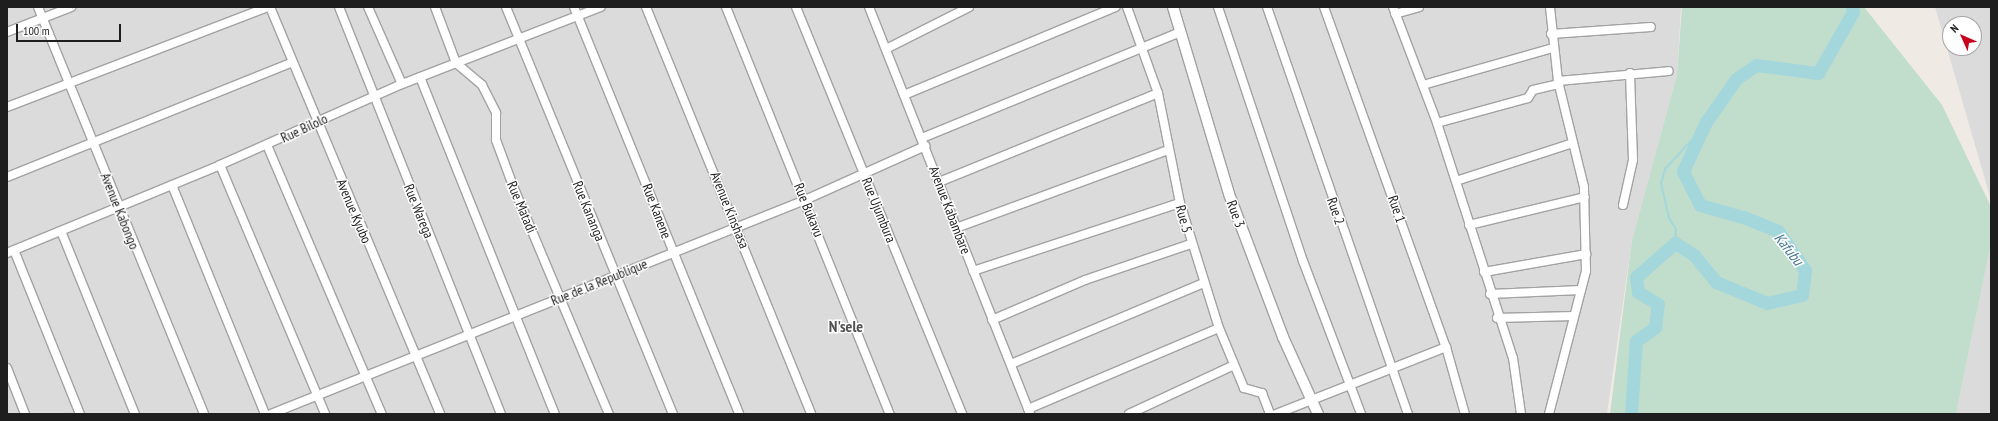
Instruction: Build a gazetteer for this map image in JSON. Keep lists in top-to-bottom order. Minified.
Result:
{"streets":{"street":["Rue Bilolo","Rue Matadi","Rue 1","Avenue Kinshasa","Rue Bukavu","Rue Ujumbura","Avenue Kabambare","Avenue Kabongo","Avenue Kyubo","Rue Warega","Rue Kananga","Rue Kanene","Rue 2","Rue 3","Rue 5","Rue de la Republique"]},"crossings":[["Rue Bilolo","Rue Matadi"],["Rue Bilolo","Avenue Kabongo"],["Rue Bilolo","Avenue Kyubo"],["Rue Bilolo","Rue Warega"],["Rue Bilolo","Rue Kananga"],["Rue Bilolo","Rue Kanene"],["Rue Matadi","Rue de la Republique"],["Avenue Kinshasa","Rue de la Republique"],["Rue Bukavu","Rue de la Republique"],["Rue Ujumbura","Rue de la Republique"],["Avenue Kabambare","Rue de la Republique"],["Avenue Kyubo","Rue de la Republique"],["Rue Warega","Rue de la Republique"],["Rue Kananga","Rue de la Republique"],["Rue Kanene","Rue de la Republique"],["Rue 3","Rue de la Republique"],["Rue 5","Rue de la Republique"]],"districts":["N'sele"],"water":["Kafubu"],"scale_bar":"100 m","north":"top left"}
